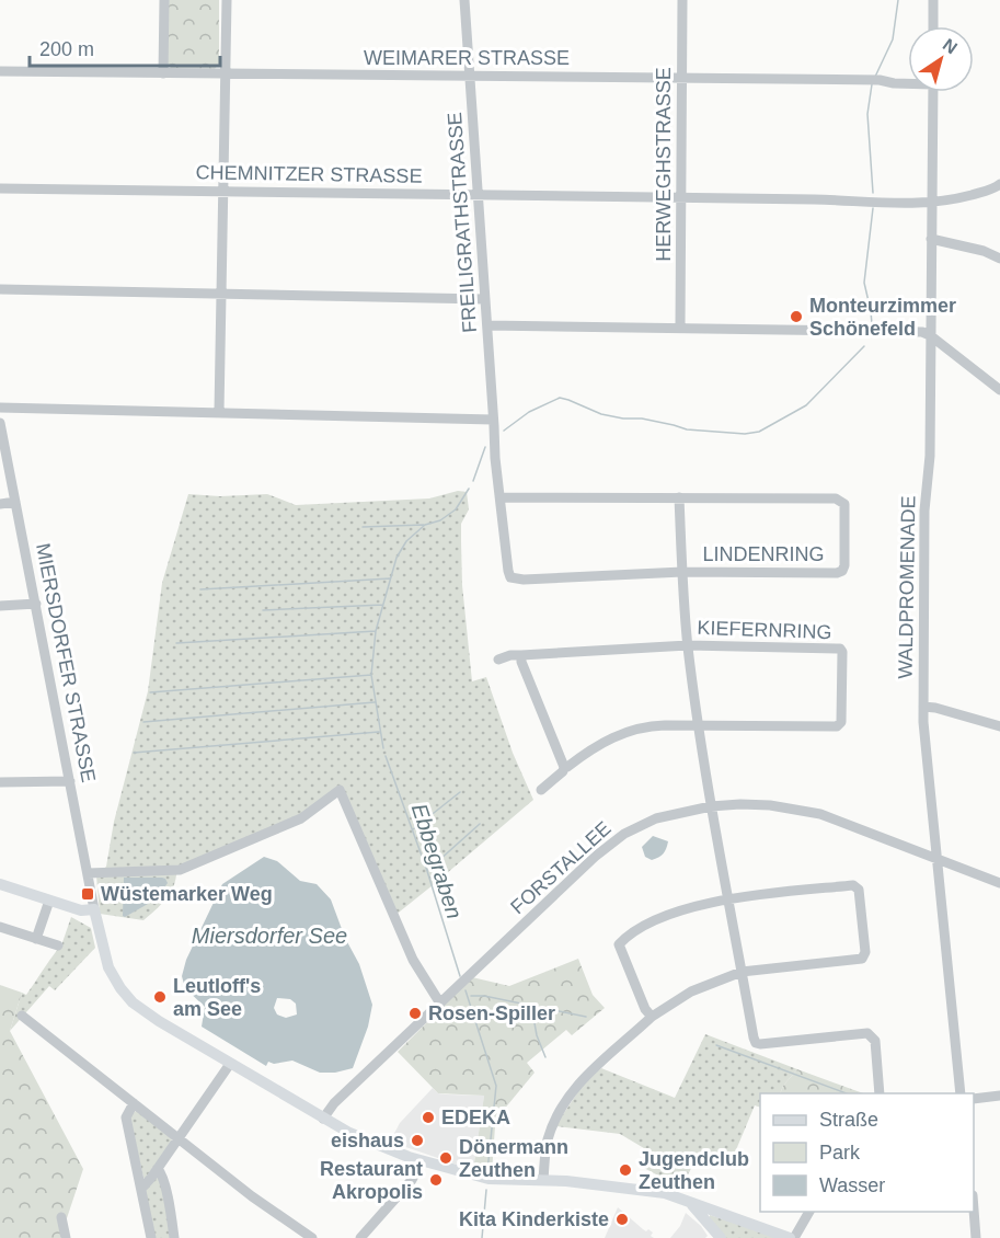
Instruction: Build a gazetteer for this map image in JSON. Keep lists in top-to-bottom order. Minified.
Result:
{"streets":{"street":["WEIMARER STRASSE","HERWEGHSTRASSE","CHEMNITZER STRASSE","FREILIGRATHSTRASSE","LINDENRING","WALDPROMENADE","KIEFERNRING","MIERSDORFER STRASSE","FORSTALLEE"]},"crossings":[["WEIMARER STRASSE","HERWEGHSTRASSE"],["WEIMARER STRASSE","FREILIGRATHSTRASSE"],["HERWEGHSTRASSE","CHEMNITZER STRASSE"],["CHEMNITZER STRASSE","FREILIGRATHSTRASSE"],["CHEMNITZER STRASSE","WALDPROMENADE"],["FREILIGRATHSTRASSE","LINDENRING"],["WALDPROMENADE","FORSTALLEE"]],"water":["Ebbegraben","Miersdorfer See"],"places":{"other":["Monteurzimmer Schönefeld","Leutloff's am See","Rosen-Spiller","EDEKA","eishaus","Dönermann Zeuthen","Jugendclub Zeuthen","Restaurant Akropolis","Kita Kinderkiste"],"transit":["Wüstemarker Weg"]},"legend":["Straße","Park","Wasser"],"scale_bar":"200 m","north":"top right"}
